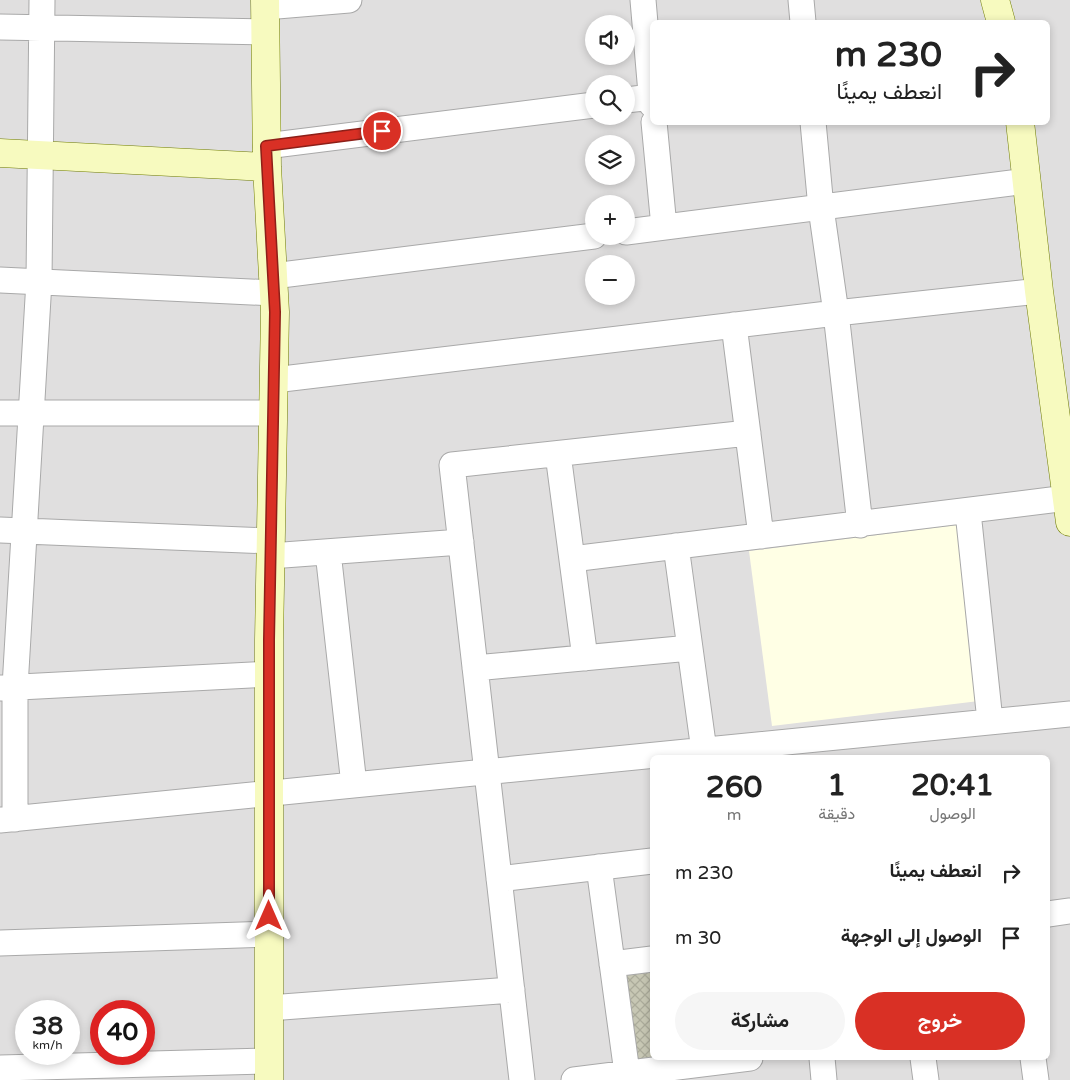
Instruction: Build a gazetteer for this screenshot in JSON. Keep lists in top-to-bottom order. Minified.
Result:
{"page":{"map_buttons":["+","−"],"turn":["230 m","انعطف يمينًا"],"eta":["20:41","الوصول","1","دقيقة","260","m"],"list":[{"name":"انعطف يمينًا","value":"230 m"},{"name":"الوصول إلى الوجهة","value":"30 m"}],"buttons":["خروج","مشاركة"],"speed":"38 km/h","limit":"40"}}
